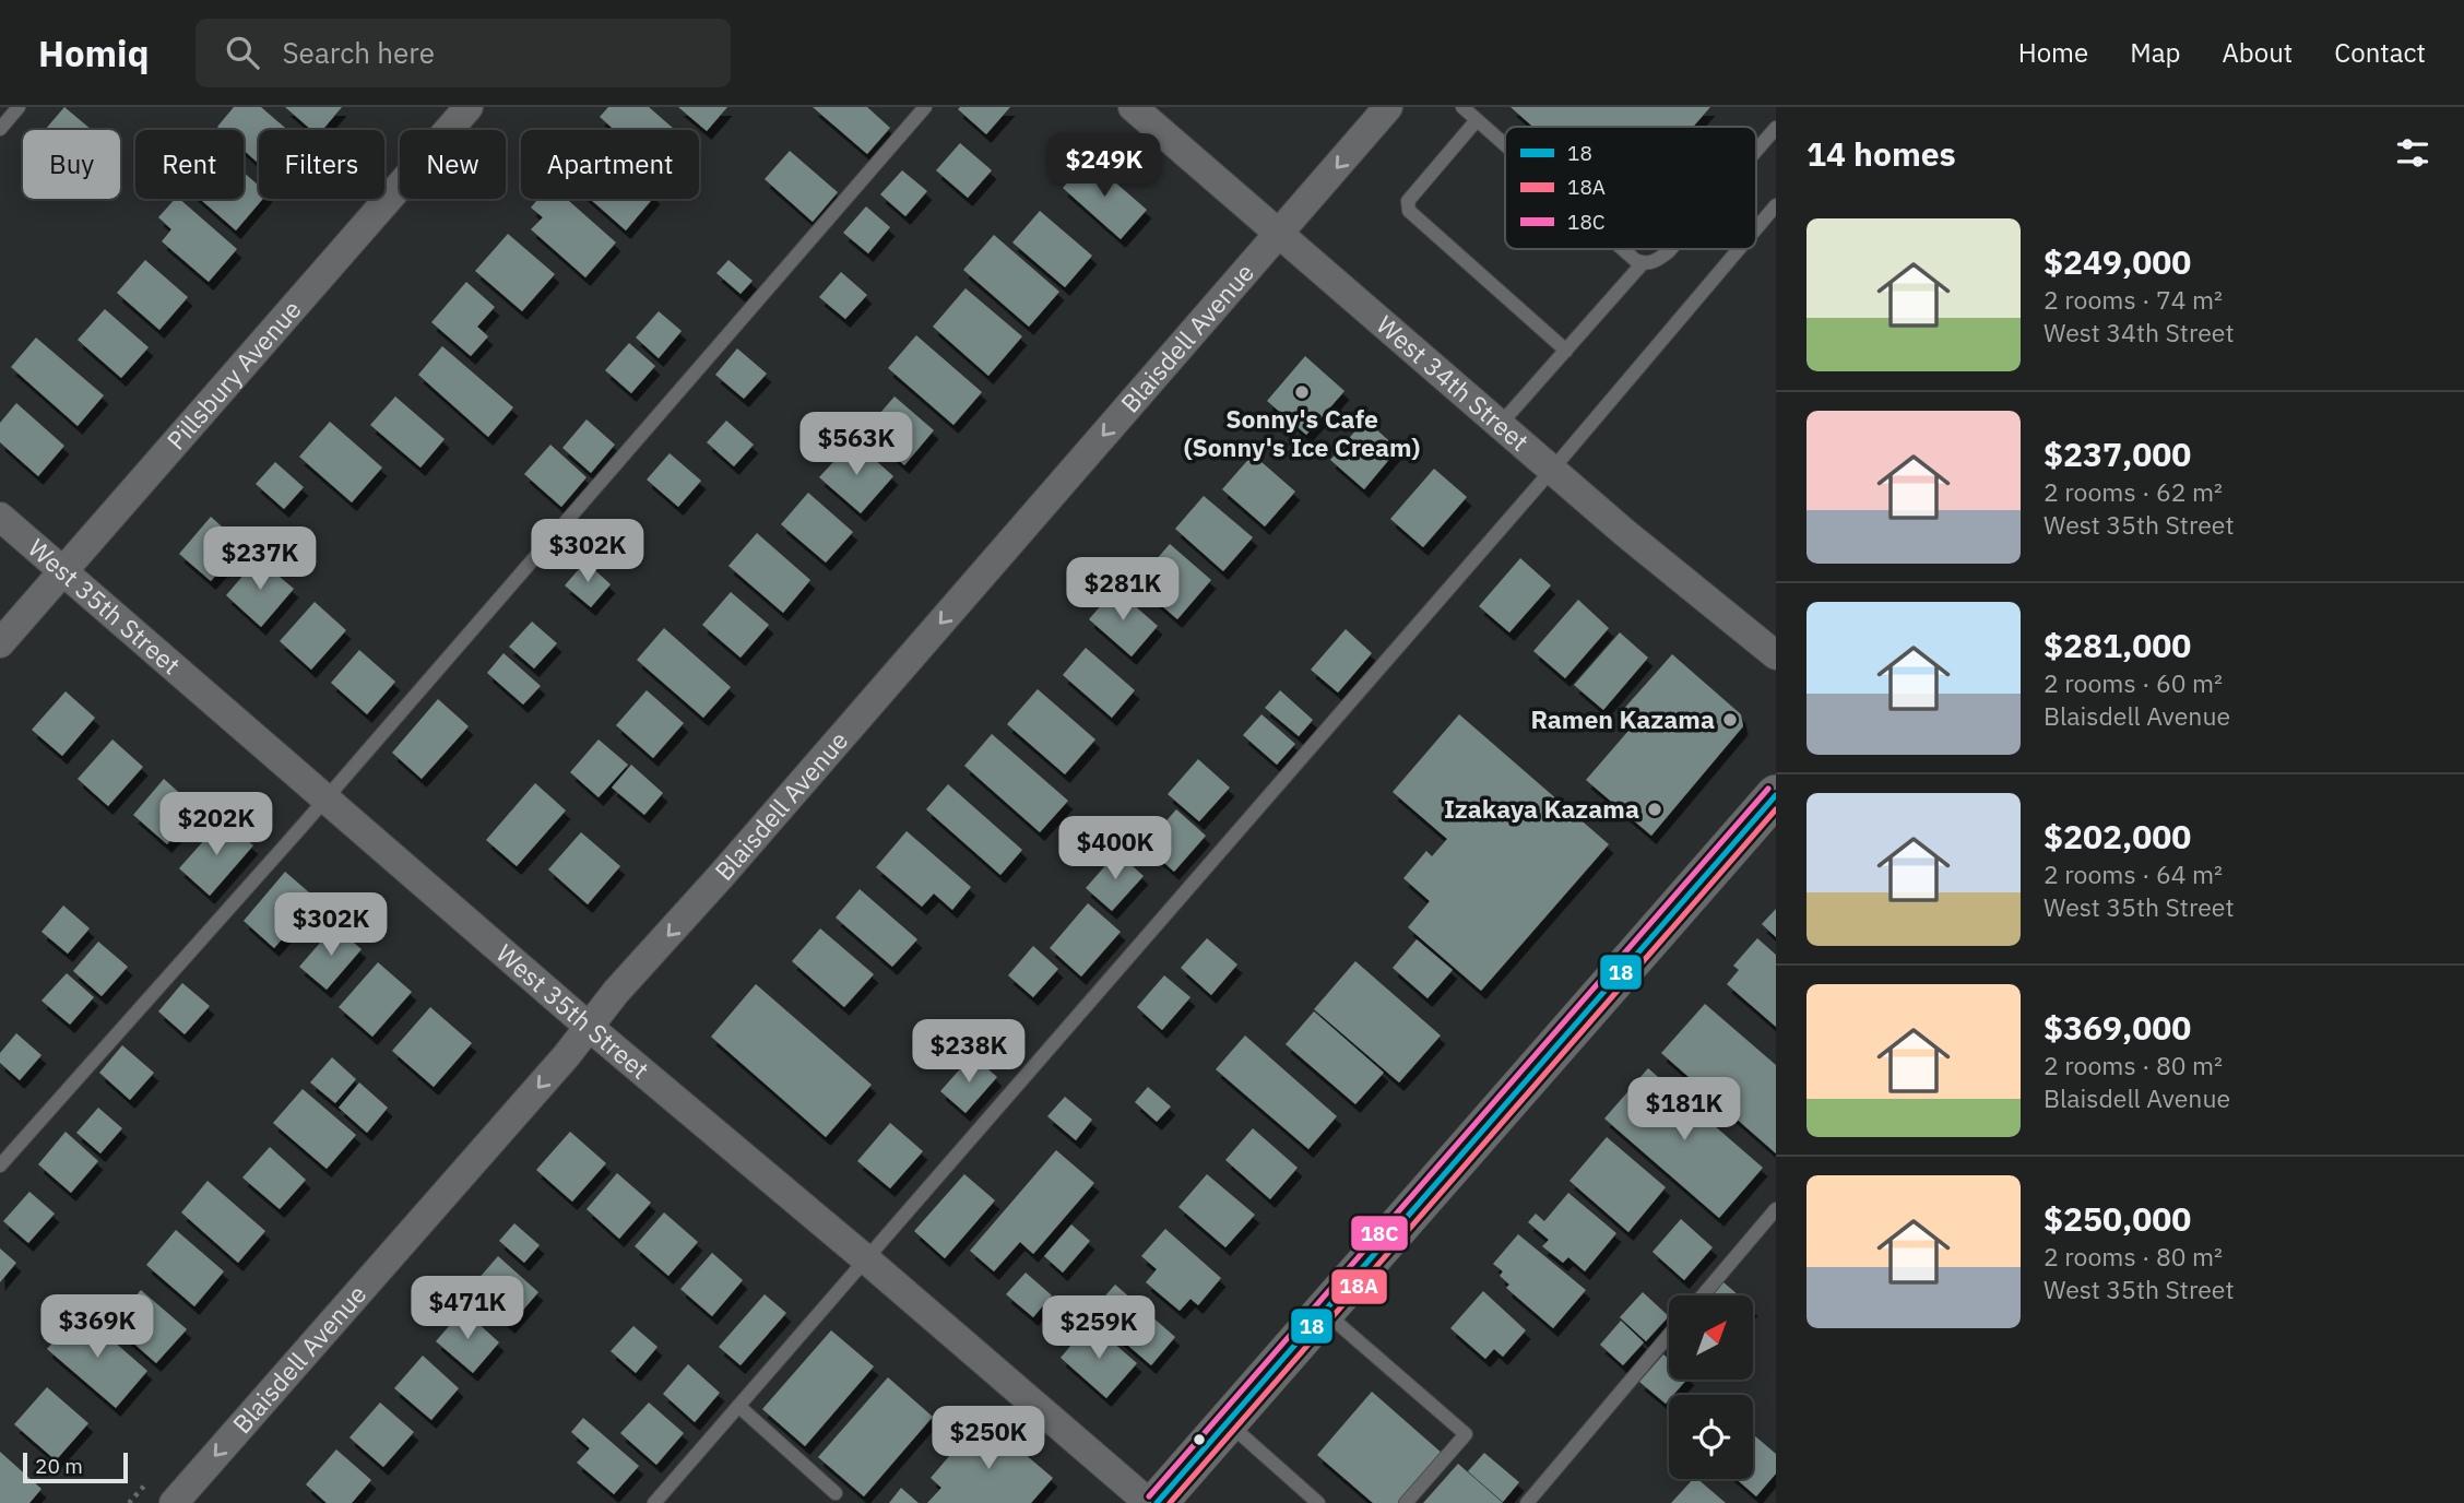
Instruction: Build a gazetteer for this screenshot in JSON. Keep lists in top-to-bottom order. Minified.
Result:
{"streets":{"street":["Blaisdell Avenue","Pillsbury Avenue","West 34th Street","West 35th Street"]},"crossings":[["Blaisdell Avenue","West 34th Street"],["Blaisdell Avenue","West 35th Street"],["Pillsbury Avenue","West 35th Street"]],"one_way":["Blaisdell Avenue"],"places":["Sonny's Cafe (Sonny's Ice Cream)","Ramen Kazama","Izakaya Kazama"],"lines":["transit line 18C","transit line 18","transit line 18A"],"legend":["18","18A","18C"],"scale_bar":"20 m","north":"top right","page":{"header":"Homiq","search":"Search here","nav":["Home","Map","About","Contact"],"heading":"14 homes","chip":["Buy","Rent","Filters","New","Apartment"],"price":["$249K","$563K","$302K","$237K","$281K","$202K","$400K","$302K","$238K","$181K","$471K","$369K","$259K","$250K"],"list":[{"name":"$249,000","note":"2 rooms · 74 m² · West 34th Street"},{"name":"$237,000","note":"2 rooms · 62 m² · West 35th Street"},{"name":"$281,000","note":"2 rooms · 60 m² · Blaisdell Avenue"},{"name":"$202,000","note":"2 rooms · 64 m² · West 35th Street"},{"name":"$369,000","note":"2 rooms · 80 m² · Blaisdell Avenue"},{"name":"$250,000","note":"2 rooms · 80 m² · West 35th Street"}],"scale":"20 m"}}
